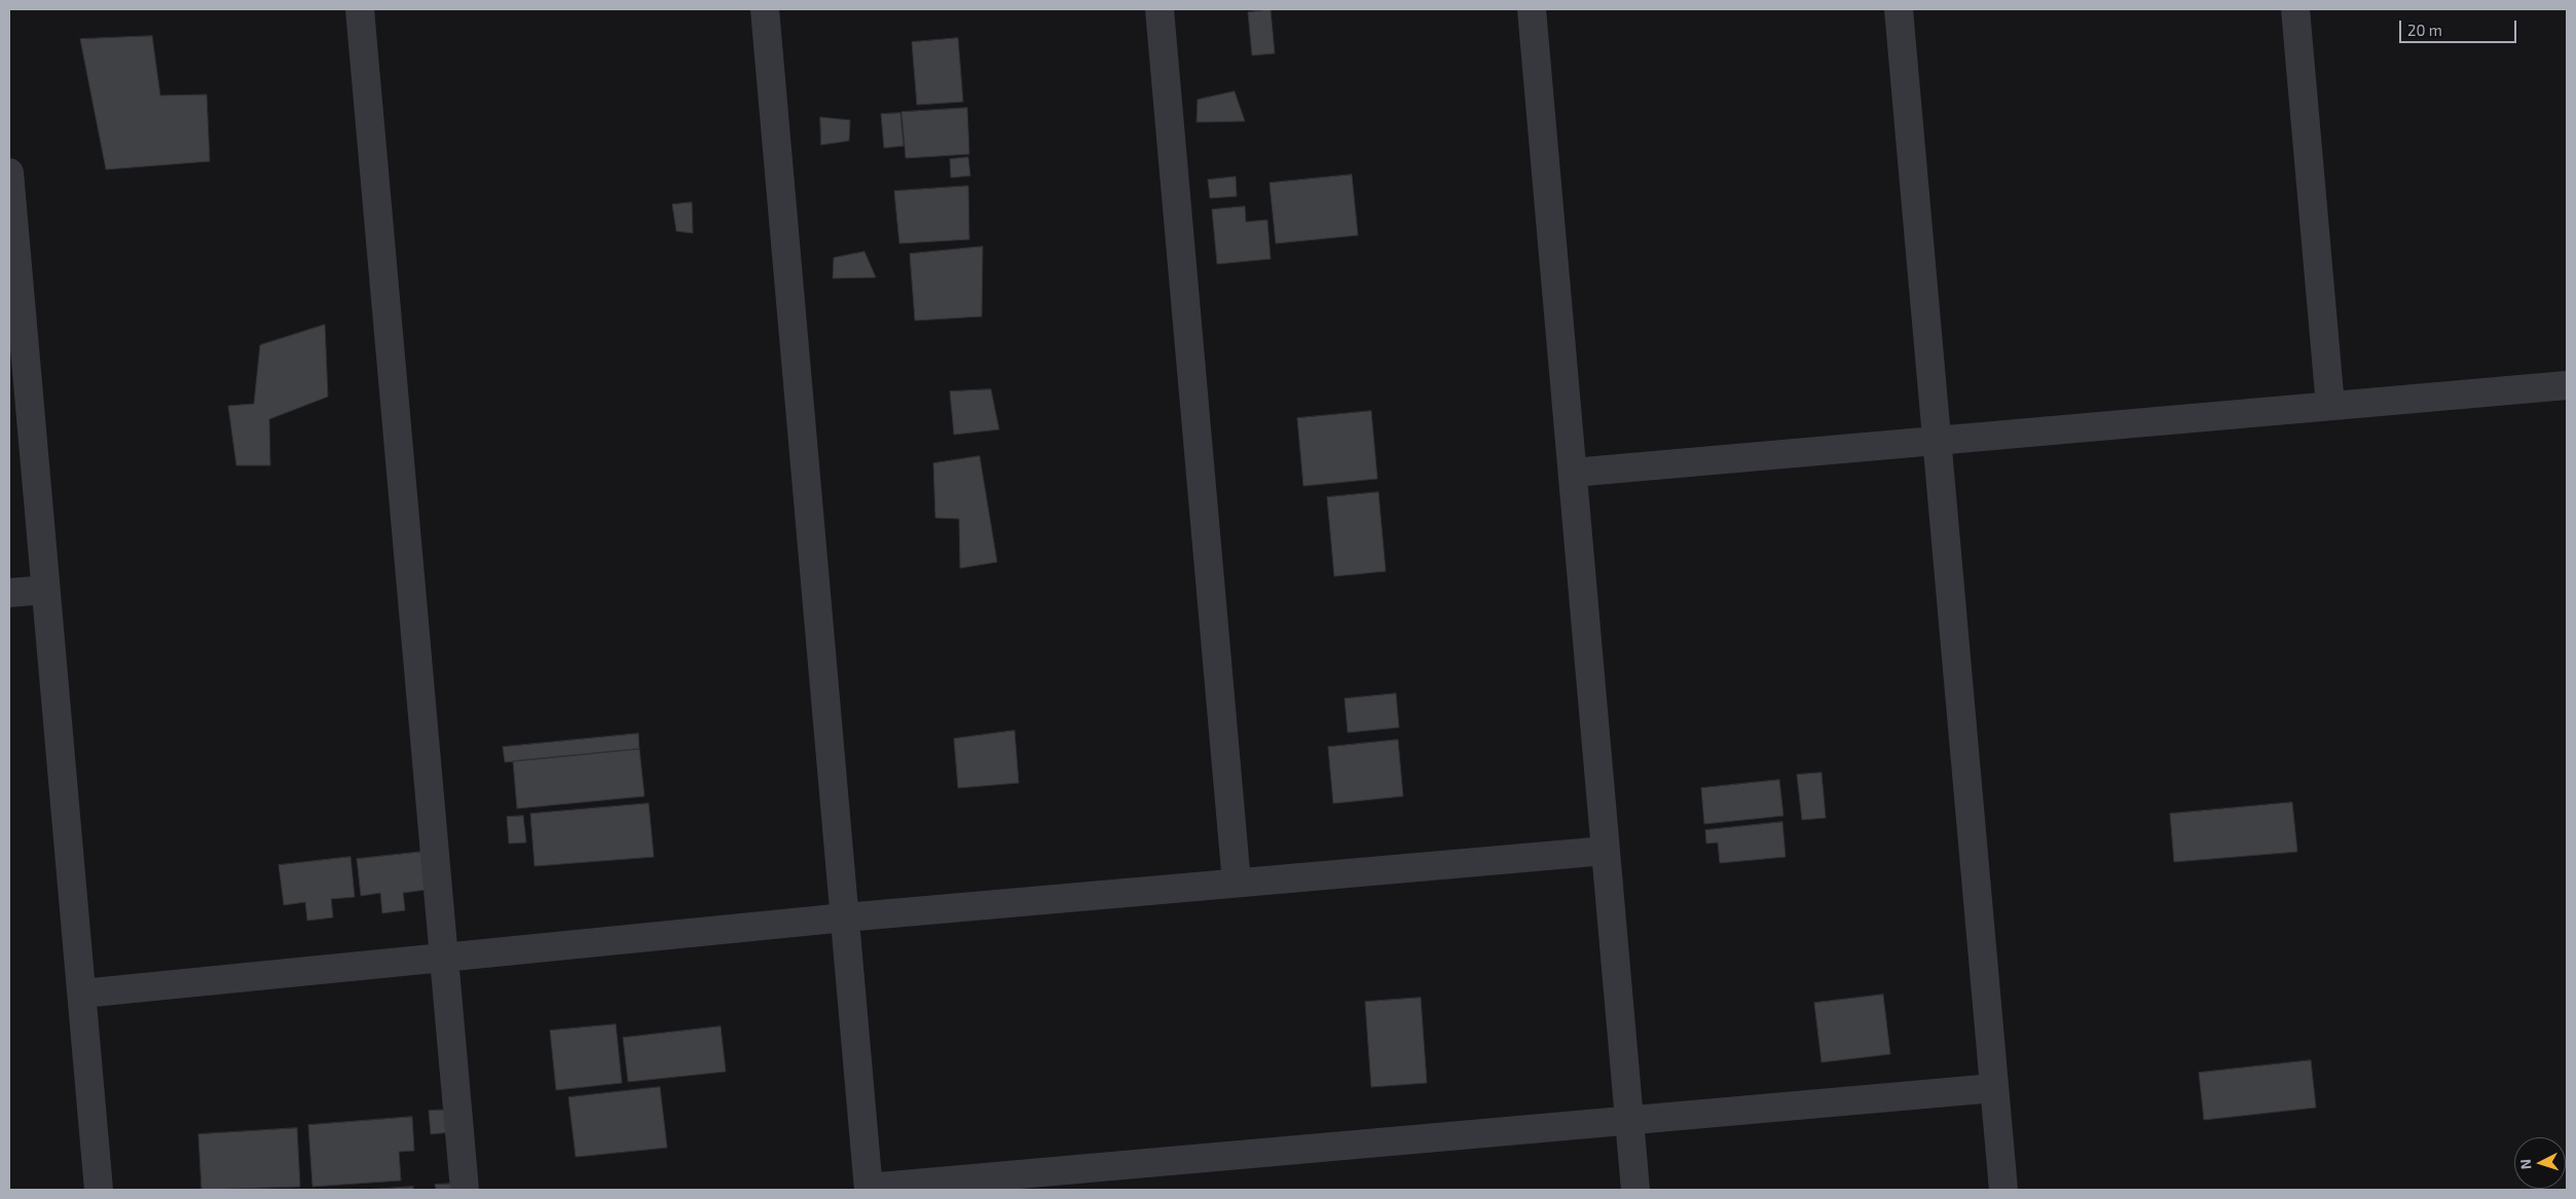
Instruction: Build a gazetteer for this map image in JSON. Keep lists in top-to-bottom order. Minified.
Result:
{"scale_bar":"20 m","north":"left"}
